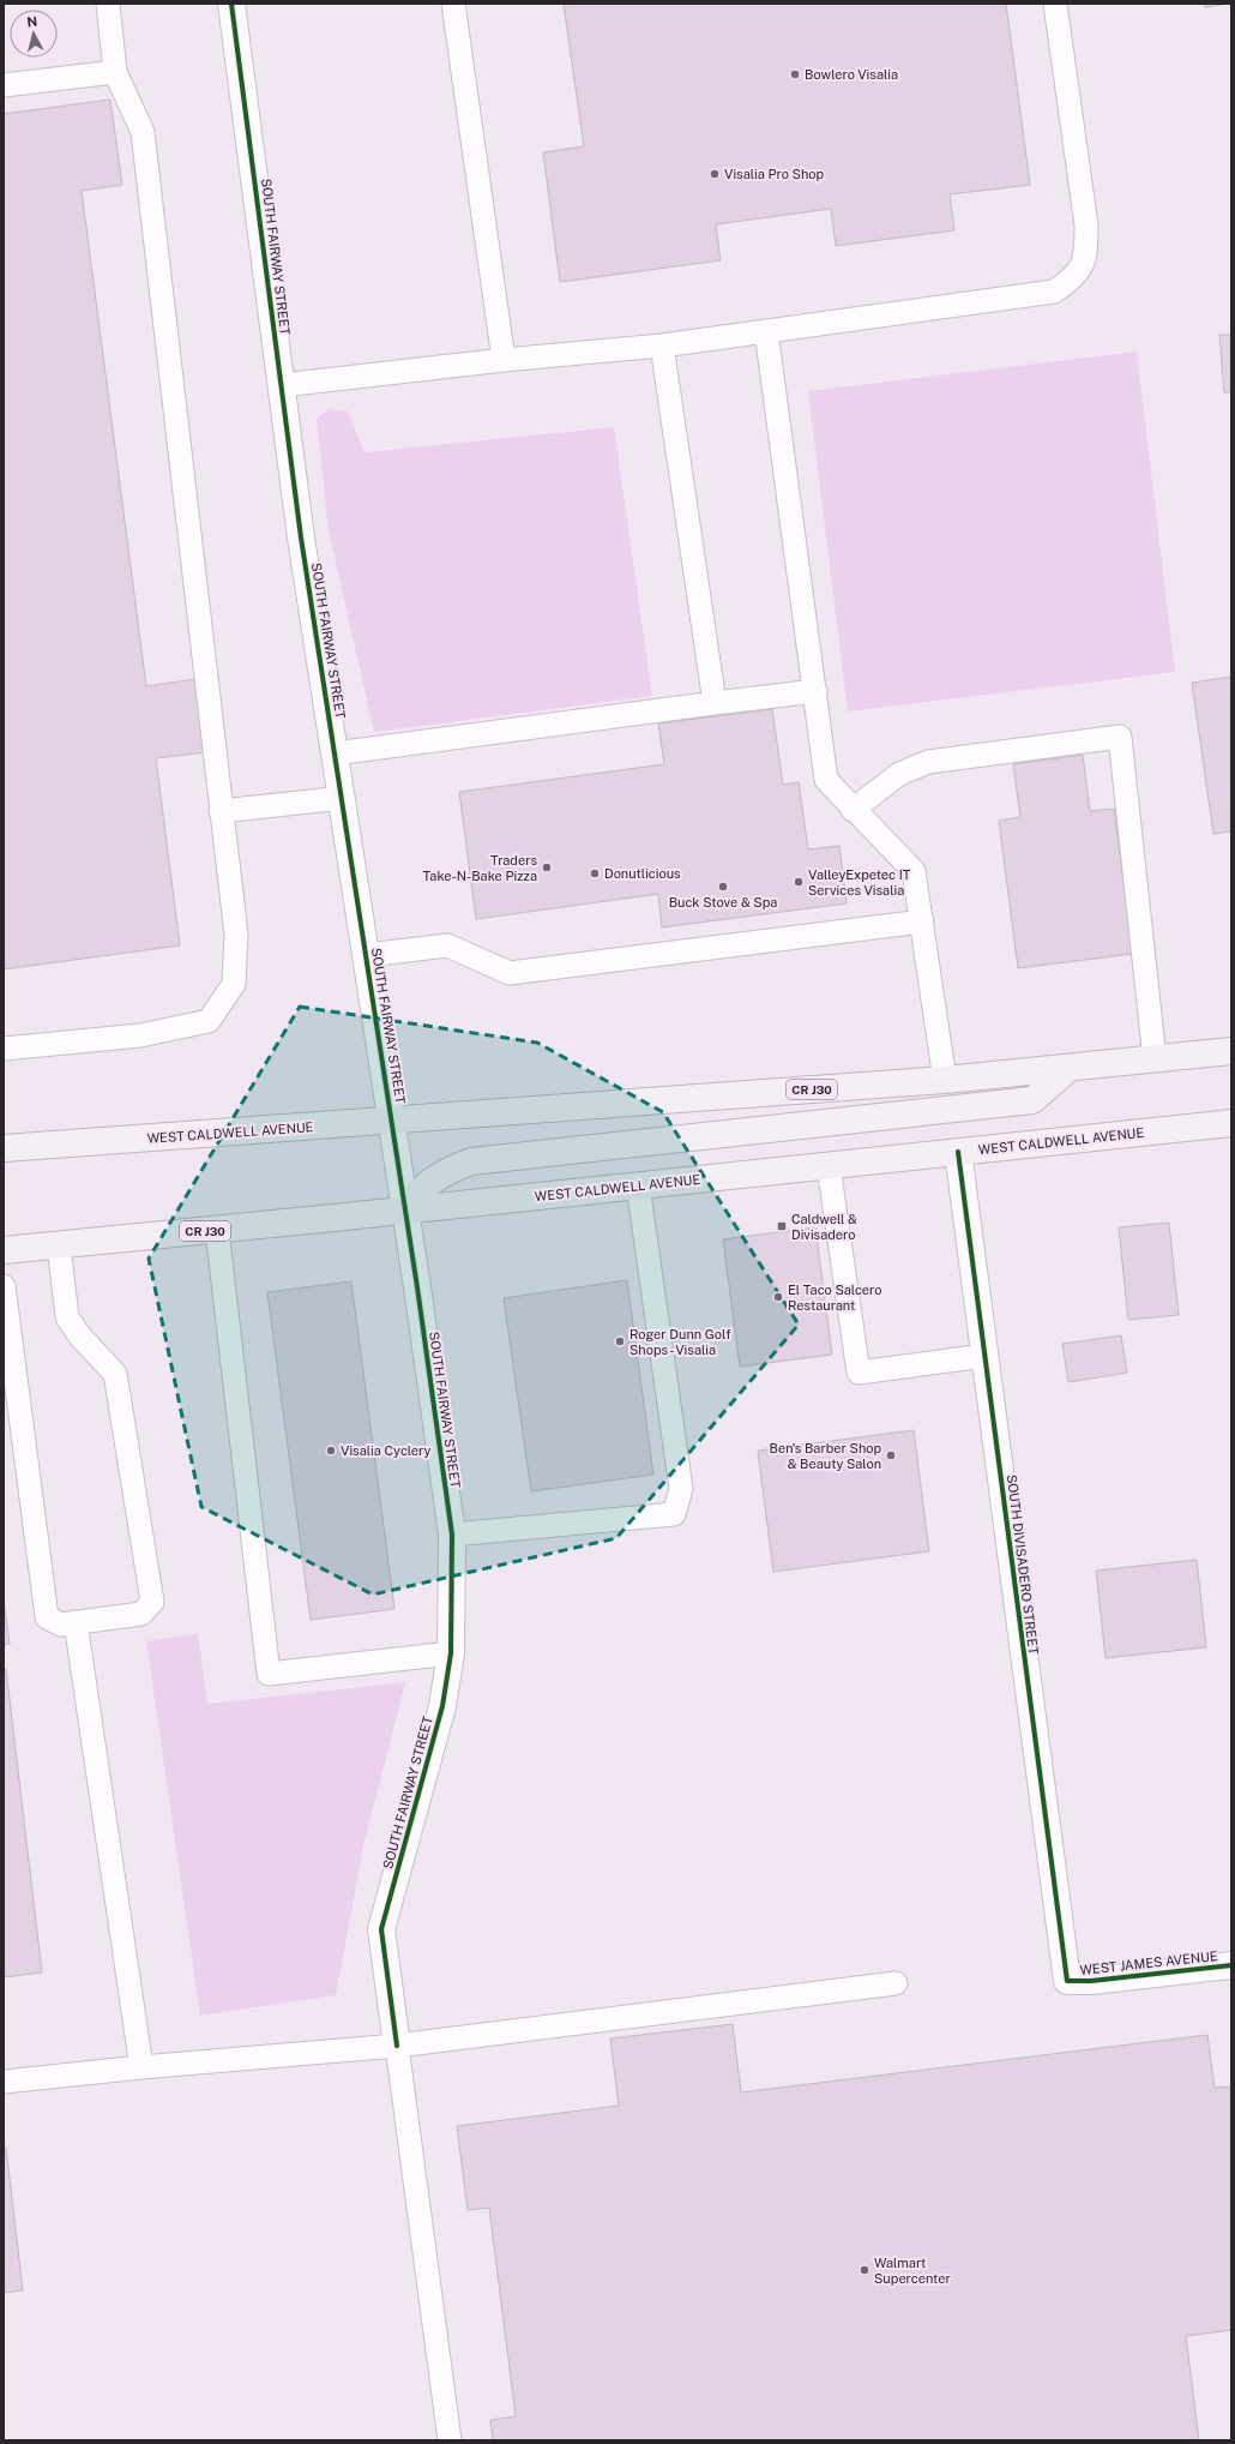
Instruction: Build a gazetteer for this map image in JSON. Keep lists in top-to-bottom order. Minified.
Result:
{"streets":{"main road":["CR J30","WEST CALDWELL AVENUE"],"street":["SOUTH FAIRWAY STREET","SOUTH DIVISADERO STREET","WEST JAMES AVENUE"]},"crossings":[["SOUTH FAIRWAY STREET","WEST CALDWELL AVENUE"],["WEST CALDWELL AVENUE","SOUTH DIVISADERO STREET"],["SOUTH DIVISADERO STREET","WEST JAMES AVENUE"]],"places":{"other":["Bowlero Visalia","Visalia Pro Shop","Traders Take-N-Bake Pizza","Donutlicious","ValleyExpetec IT Services Visalia","Buck Stove & Spa","El Taco Salcero Restaurant","Roger Dunn Golf Shops - Visalia","Visalia Cyclery","Ben's Barber Shop & Beauty Salon","Walmart Supercenter"],"transit":["Caldwell & Divisadero"]},"north":"top"}
